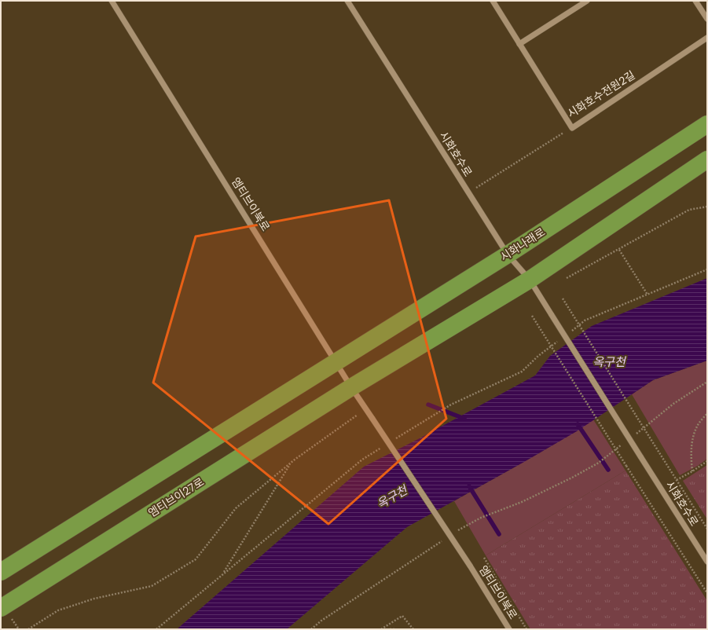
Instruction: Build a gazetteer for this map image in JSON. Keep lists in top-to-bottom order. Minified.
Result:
{"streets":{"main road":["시화나래로","엠티브이27로"],"street":["시화호수전원2길","시화호수로","엠티브이북로"]},"crossings":[["시화호수로","시화나래로"],["엠티브이북로","시화나래로"],["엠티브이북로","엠티브이27로"]],"water":["옥구천"]}
